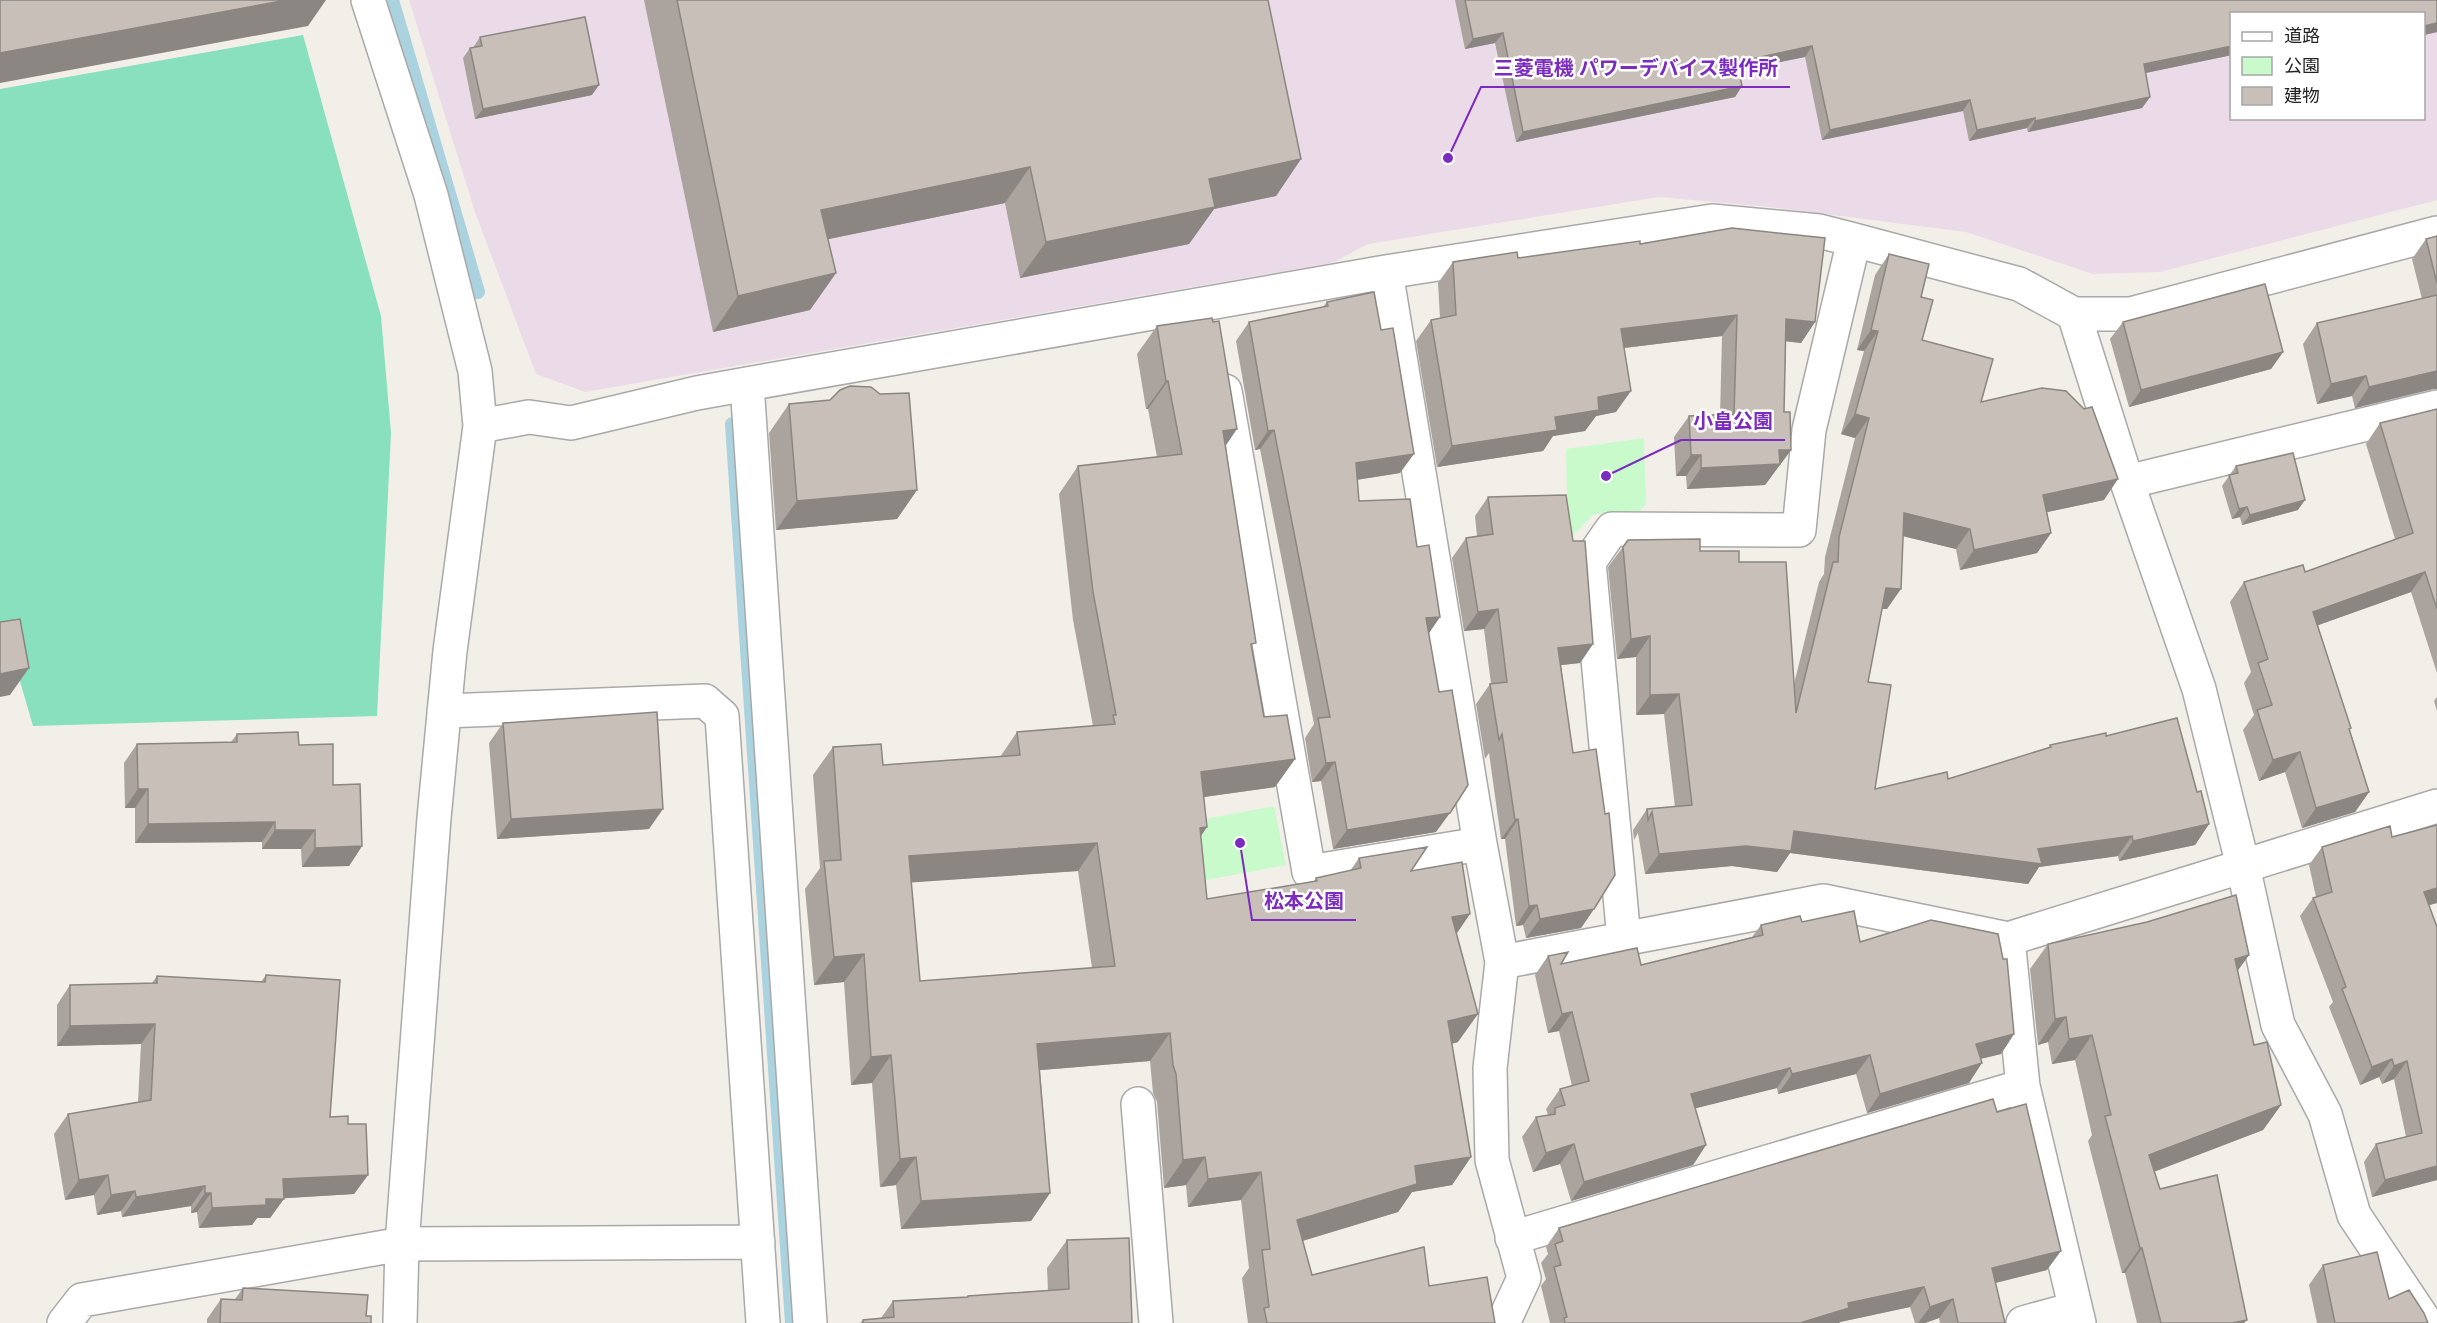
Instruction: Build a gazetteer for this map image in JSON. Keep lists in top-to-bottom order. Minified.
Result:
{"places":["三菱電機 パワーデバイス製作所","小畠公園","松本公園"],"legend":["道路","公園","建物"]}
